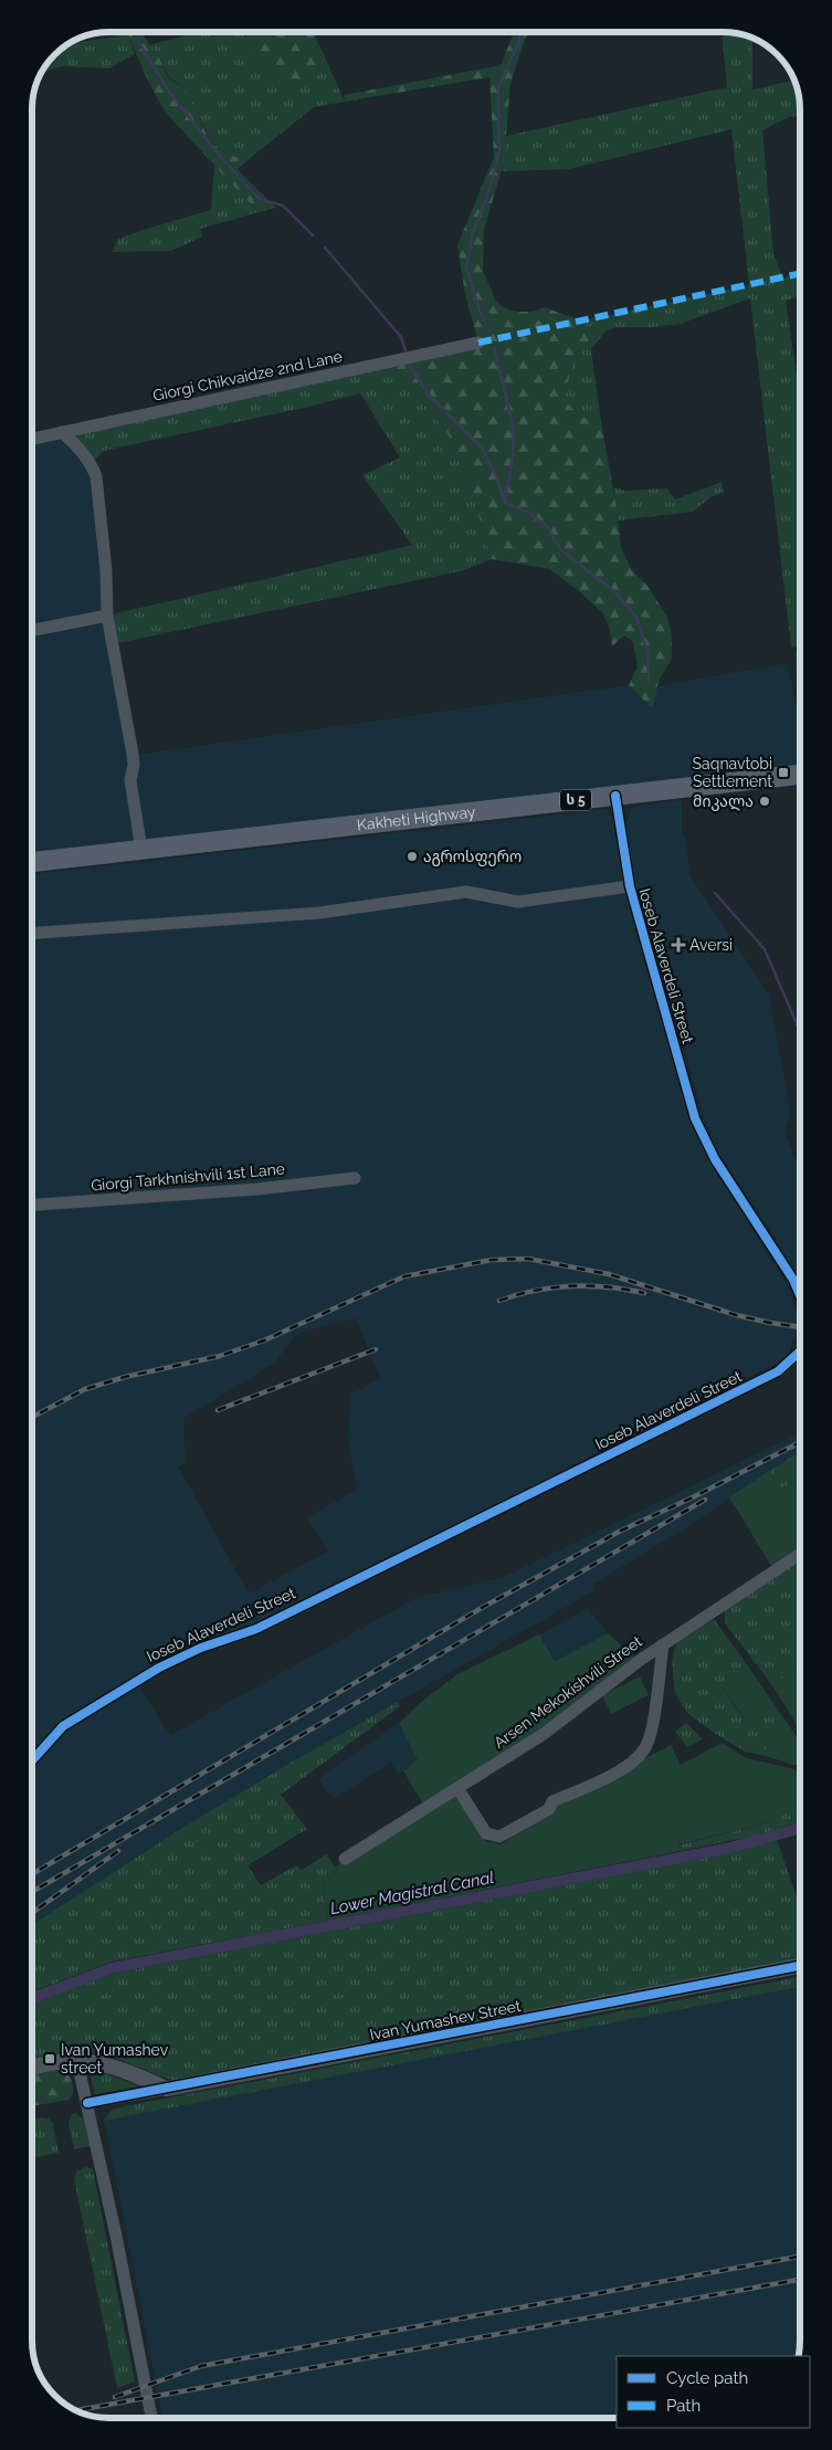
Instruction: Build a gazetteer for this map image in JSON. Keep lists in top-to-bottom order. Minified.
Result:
{"streets":{"highway":["ს 5","Kakheti Highway"],"street":["Giorgi Chikvaidze 2nd Lane","Ioseb Alaverdeli Street","Giorgi Tarkhnishvili 1st Lane","Arsen Mekokishvili Street","Ivan Yumashev Street"]},"crossings":[["Kakheti Highway","Ioseb Alaverdeli Street"]],"water":["Lower Magistral Canal"],"places":{"transit":["Saqnavtobi Settlement","Ivan Yumashev street"],"other":["მიკალა","აგროსფერო"],"health":["Aversi"]},"legend":["Cycle path","Path"]}
